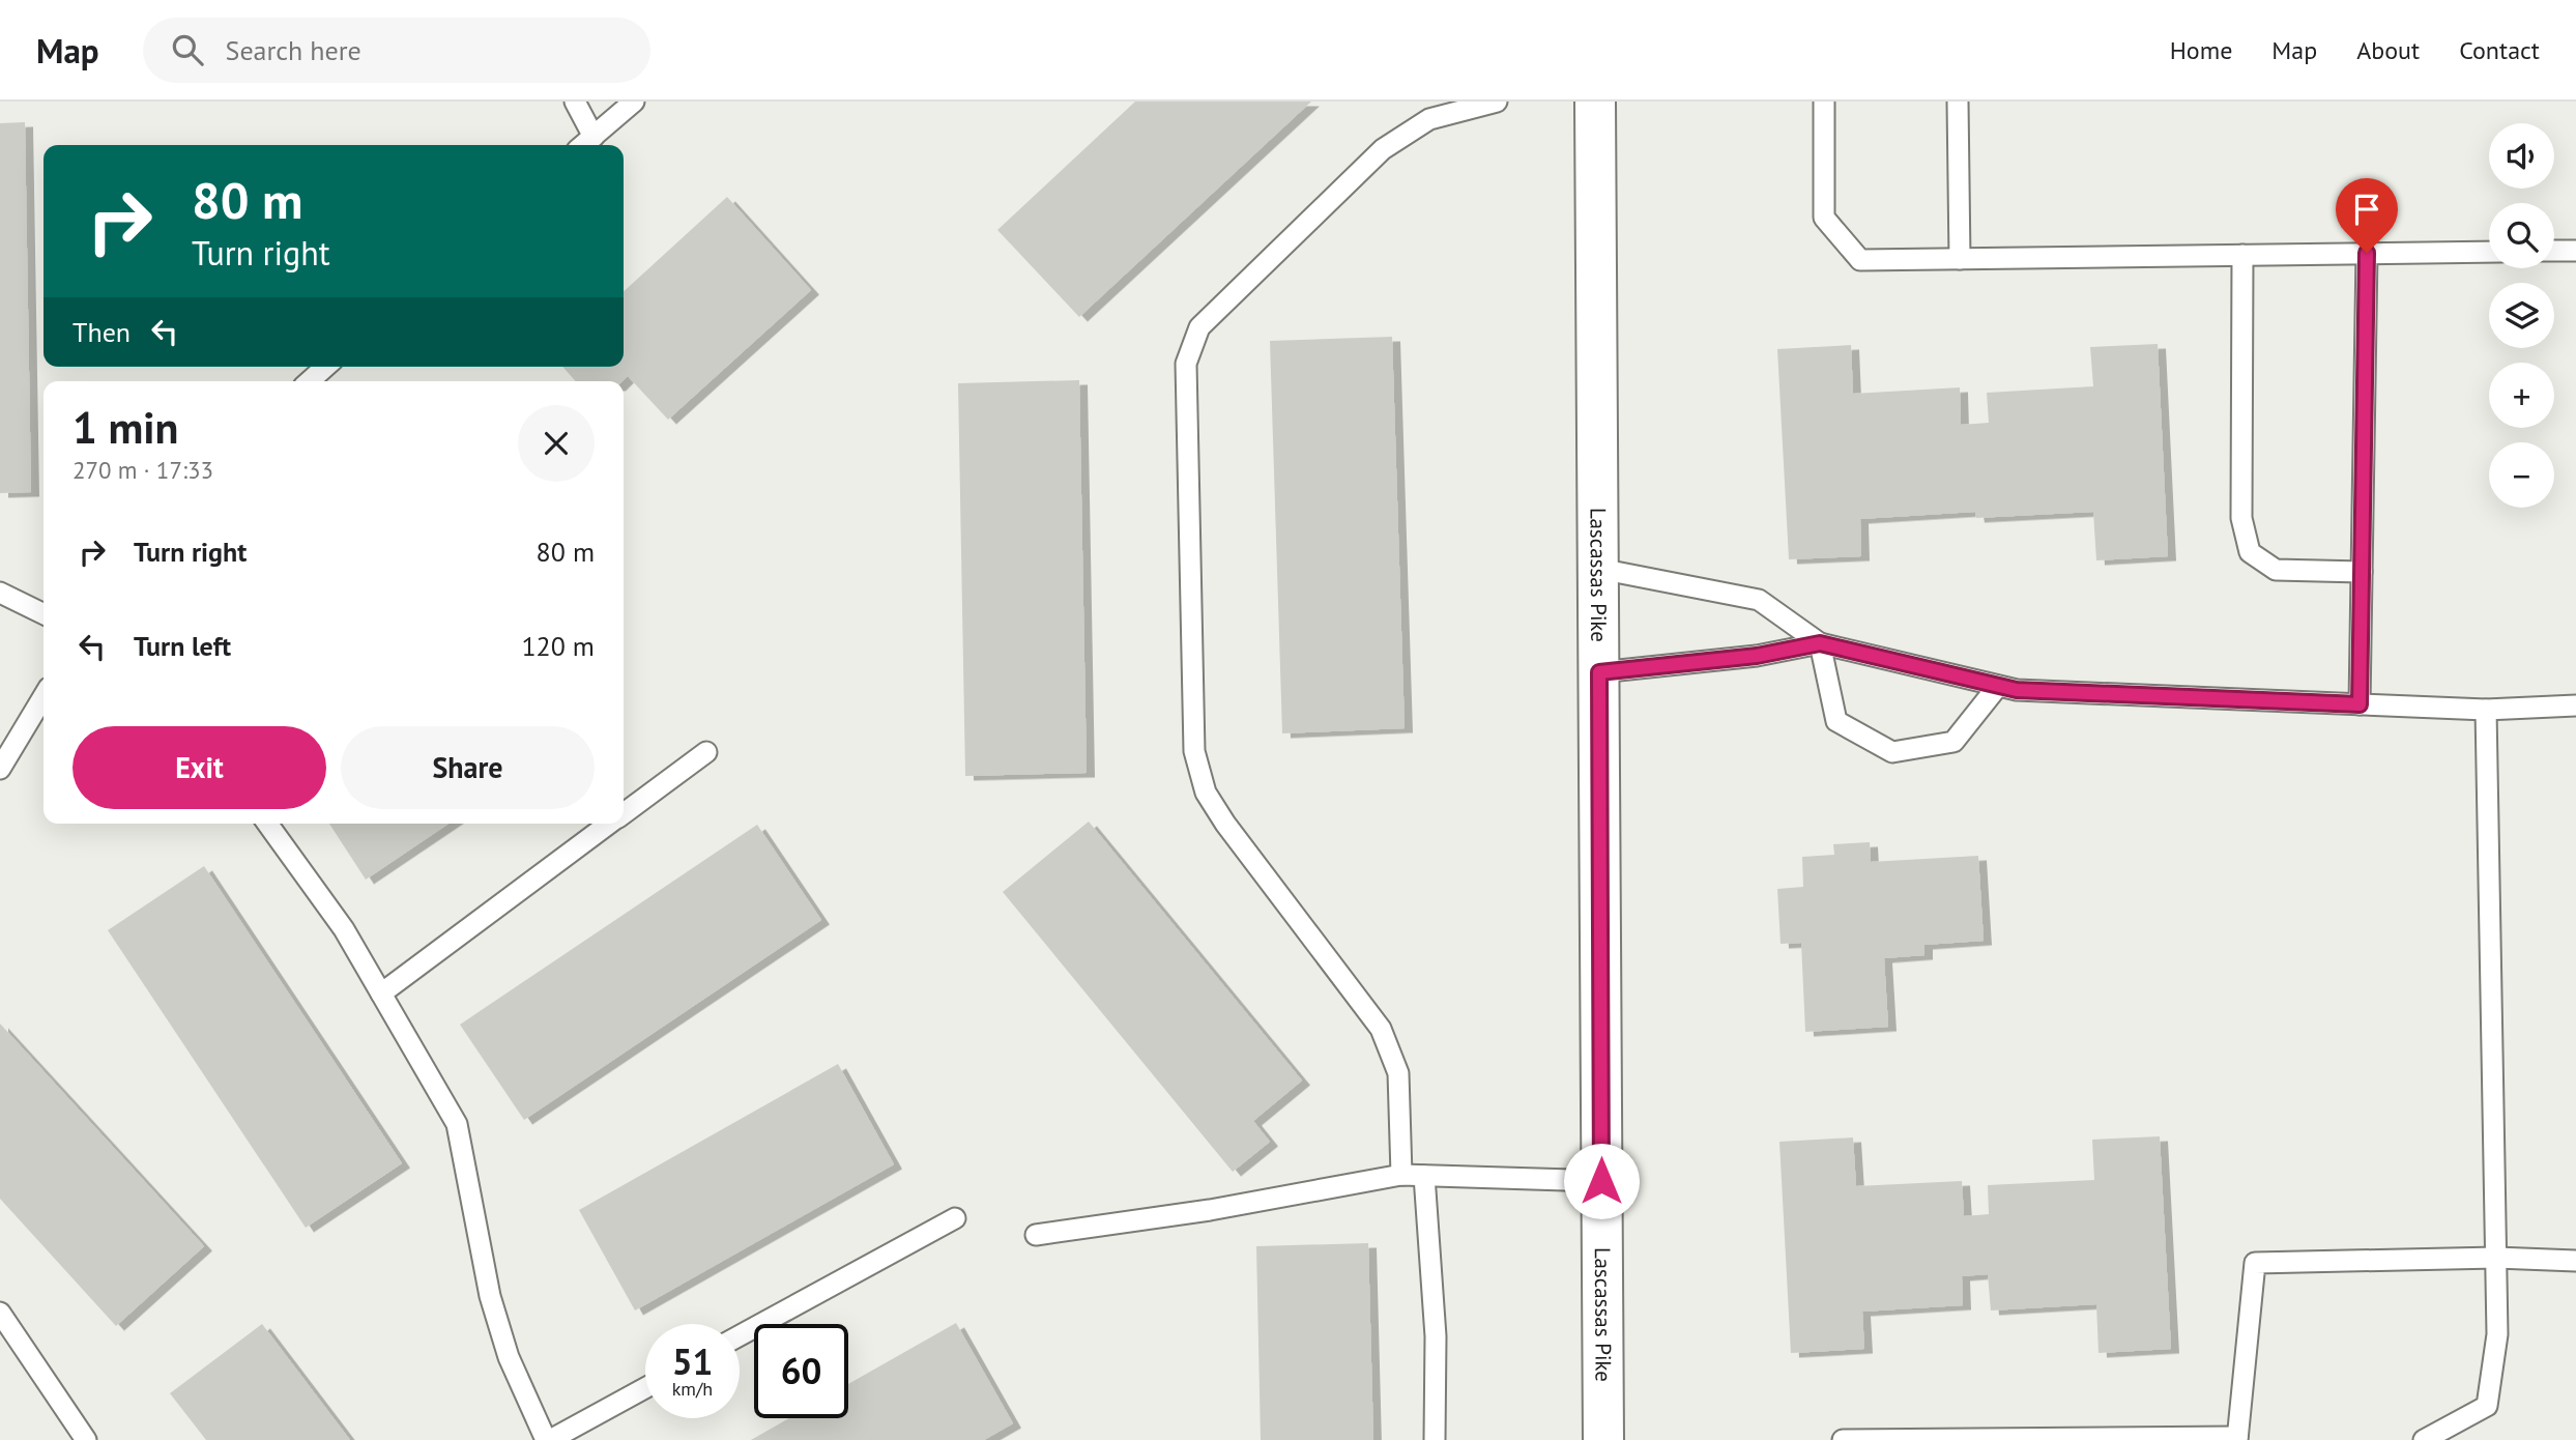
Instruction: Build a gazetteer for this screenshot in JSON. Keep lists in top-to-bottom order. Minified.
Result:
{"streets":{"main road":["Lascassas Pike"]},"page":{"header":"Map","search":"Search here","nav":["Home","Map","About","Contact"],"map_buttons":["+","−"],"turn":["80 m","Turn right"],"then":"Then","heading":["1 min","270 m · 17:33"],"list":[{"name":"Turn right","value":"80 m"},{"name":"Turn left","value":"120 m"}],"buttons":["Exit","Share"],"speed":"51 km/h","limit":"60"}}
